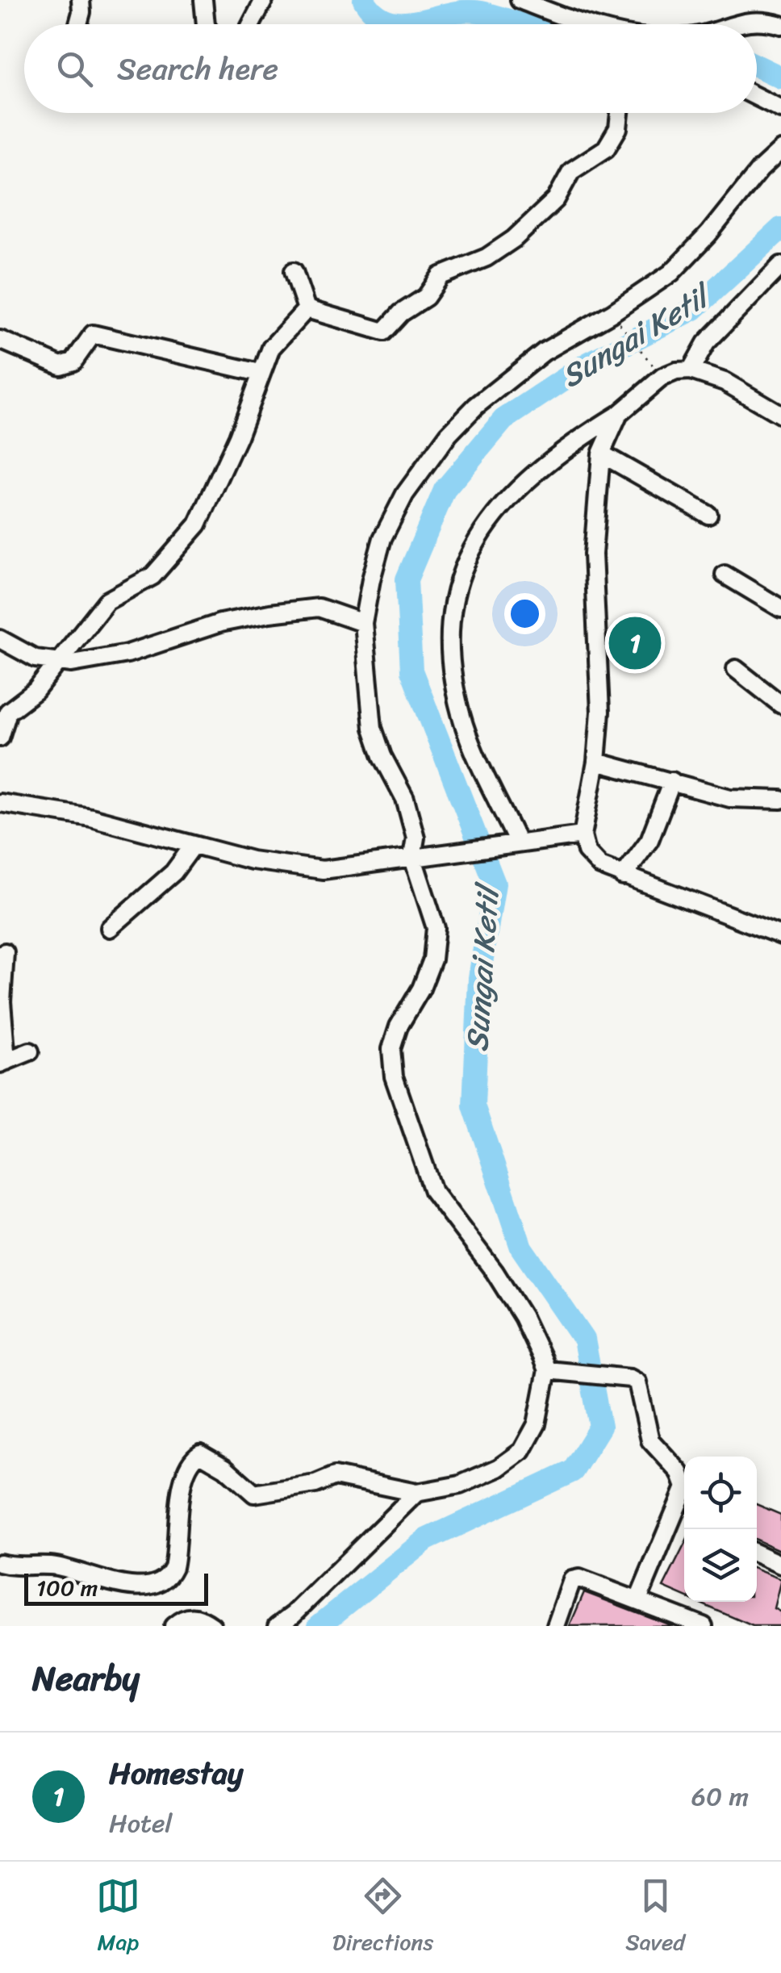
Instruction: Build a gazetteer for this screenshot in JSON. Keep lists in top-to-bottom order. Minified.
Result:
{"water":["Sungai Ketil"],"scale_bar":"100 m","page":{"search":"Search here","pins":"1","scale":"100 m","heading":"Nearby","list":[{"mark":"1","name":"Homestay","note":"Hotel","value":"60 m"}],"nav":["Map","Directions","Saved"]}}
